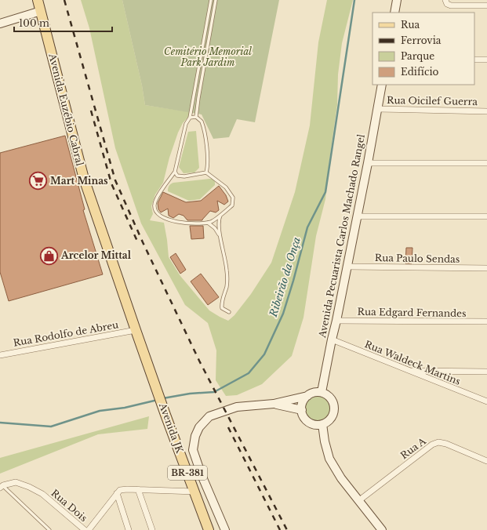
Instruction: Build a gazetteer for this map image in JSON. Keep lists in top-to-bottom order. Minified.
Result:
{"streets":{"main road":["Avenida Euzébio Cabral","Avenida JK","BR-381"],"street":["Rua Oicilef Guerra","Avenida Pecuarista Carlos Machado Rangel","Rua Paulo Sendas","Rua Edgard Fernandes","Rua Rodolfo de Abreu","Rua Waldeck Martins","Rua A","Rua Dois"]},"crossings":[["Rua Oicilef Guerra","Avenida Pecuarista Carlos Machado Rangel"],["Avenida Euzébio Cabral","Rua Rodolfo de Abreu"],["Avenida Euzébio Cabral","Avenida JK"],["Avenida Pecuarista Carlos Machado Rangel","Rua Paulo Sendas"],["Avenida Pecuarista Carlos Machado Rangel","Rua Edgard Fernandes"],["Avenida Pecuarista Carlos Machado Rangel","Rua Waldeck Martins"]],"water":["Ribeirão da Onça"],"parks":["Cemitério Memorial Park Jardim"],"places":{"supermarket":["Mart Minas"],"shop":["Arcelor Mittal"]},"legend":["Rua","Ferrovia","Parque","Edifício"],"scale_bar":"100 m"}
